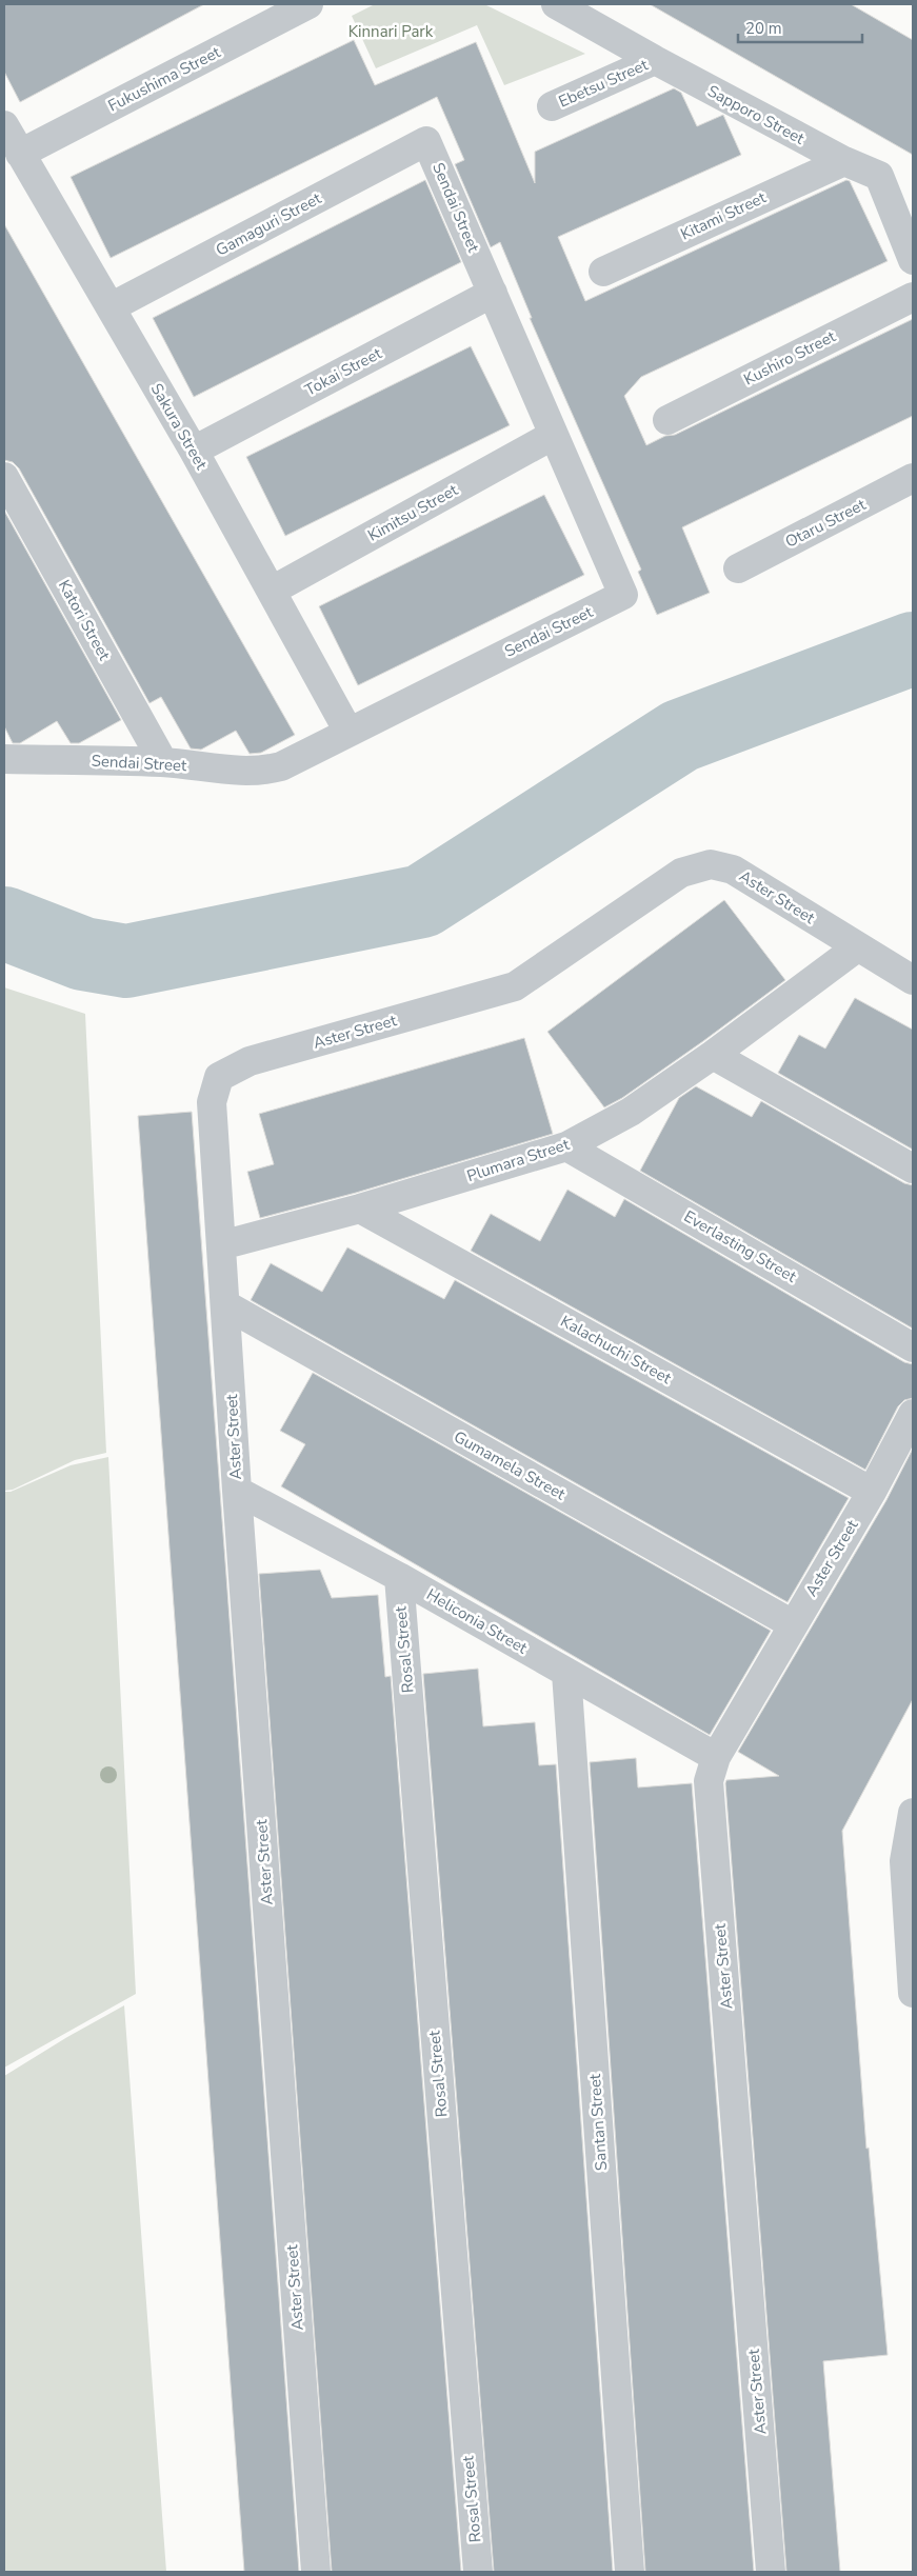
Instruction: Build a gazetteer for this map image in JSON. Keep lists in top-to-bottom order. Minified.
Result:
{"streets":{"street":["Fukushima Street","Ebetsu Street","Sapporo Street","Sendai Street","Kitami Street","Gamaguri Street","Kushiro Street","Tokai Street","Sakura Street","Kimitsu Street","Otaru Street","Katori Street","Aster Street","Plumara Street","Everlasting Street","Kalachuchi Street","Gumamela Street","Heliconia Street","Rosal Street","Santan Street"]},"crossings":[["Fukushima Street","Sakura Street"],["Ebetsu Street","Sapporo Street"],["Sapporo Street","Kitami Street"],["Sendai Street","Gamaguri Street"],["Sendai Street","Tokai Street"],["Sendai Street","Sakura Street"],["Sendai Street","Kimitsu Street"],["Sendai Street","Katori Street"],["Gamaguri Street","Sakura Street"],["Tokai Street","Sakura Street"],["Sakura Street","Kimitsu Street"],["Aster Street","Plumara Street"],["Aster Street","Kalachuchi Street"],["Aster Street","Gumamela Street"],["Aster Street","Heliconia Street"],["Plumara Street","Everlasting Street"],["Plumara Street","Kalachuchi Street"],["Heliconia Street","Rosal Street"],["Heliconia Street","Santan Street"]],"parks":["Kinnari Park"],"scale_bar":"20 m"}
